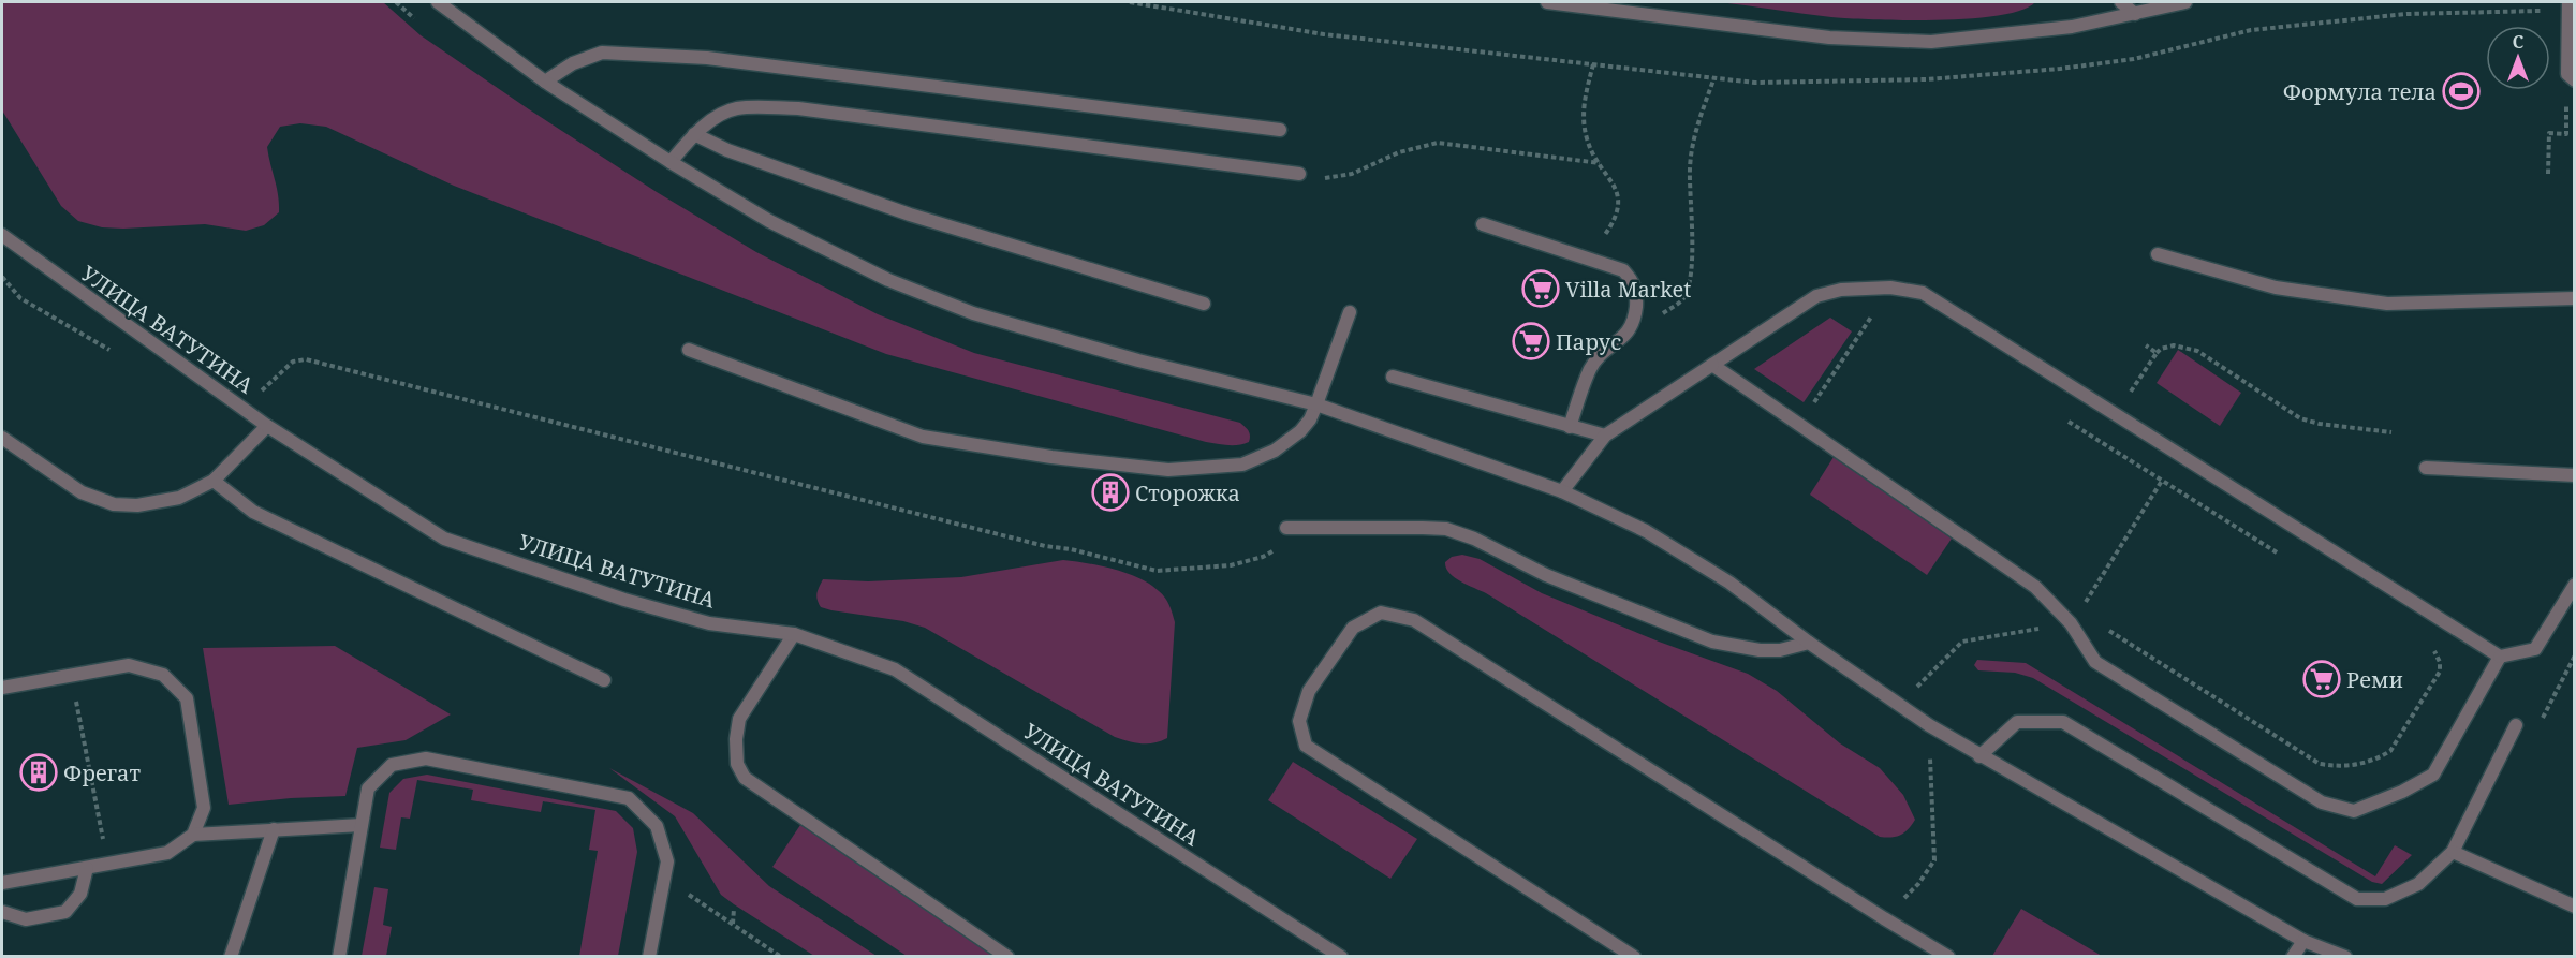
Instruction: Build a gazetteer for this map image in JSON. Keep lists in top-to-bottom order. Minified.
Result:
{"streets":{"street":["УЛИЦА ВАТУТИНА"]},"places":{"sports":["Формула тела"],"supermarket":["Villa Market","Парус","Реми"],"building":["Сторожка","Фрегат"]},"north":"top"}
